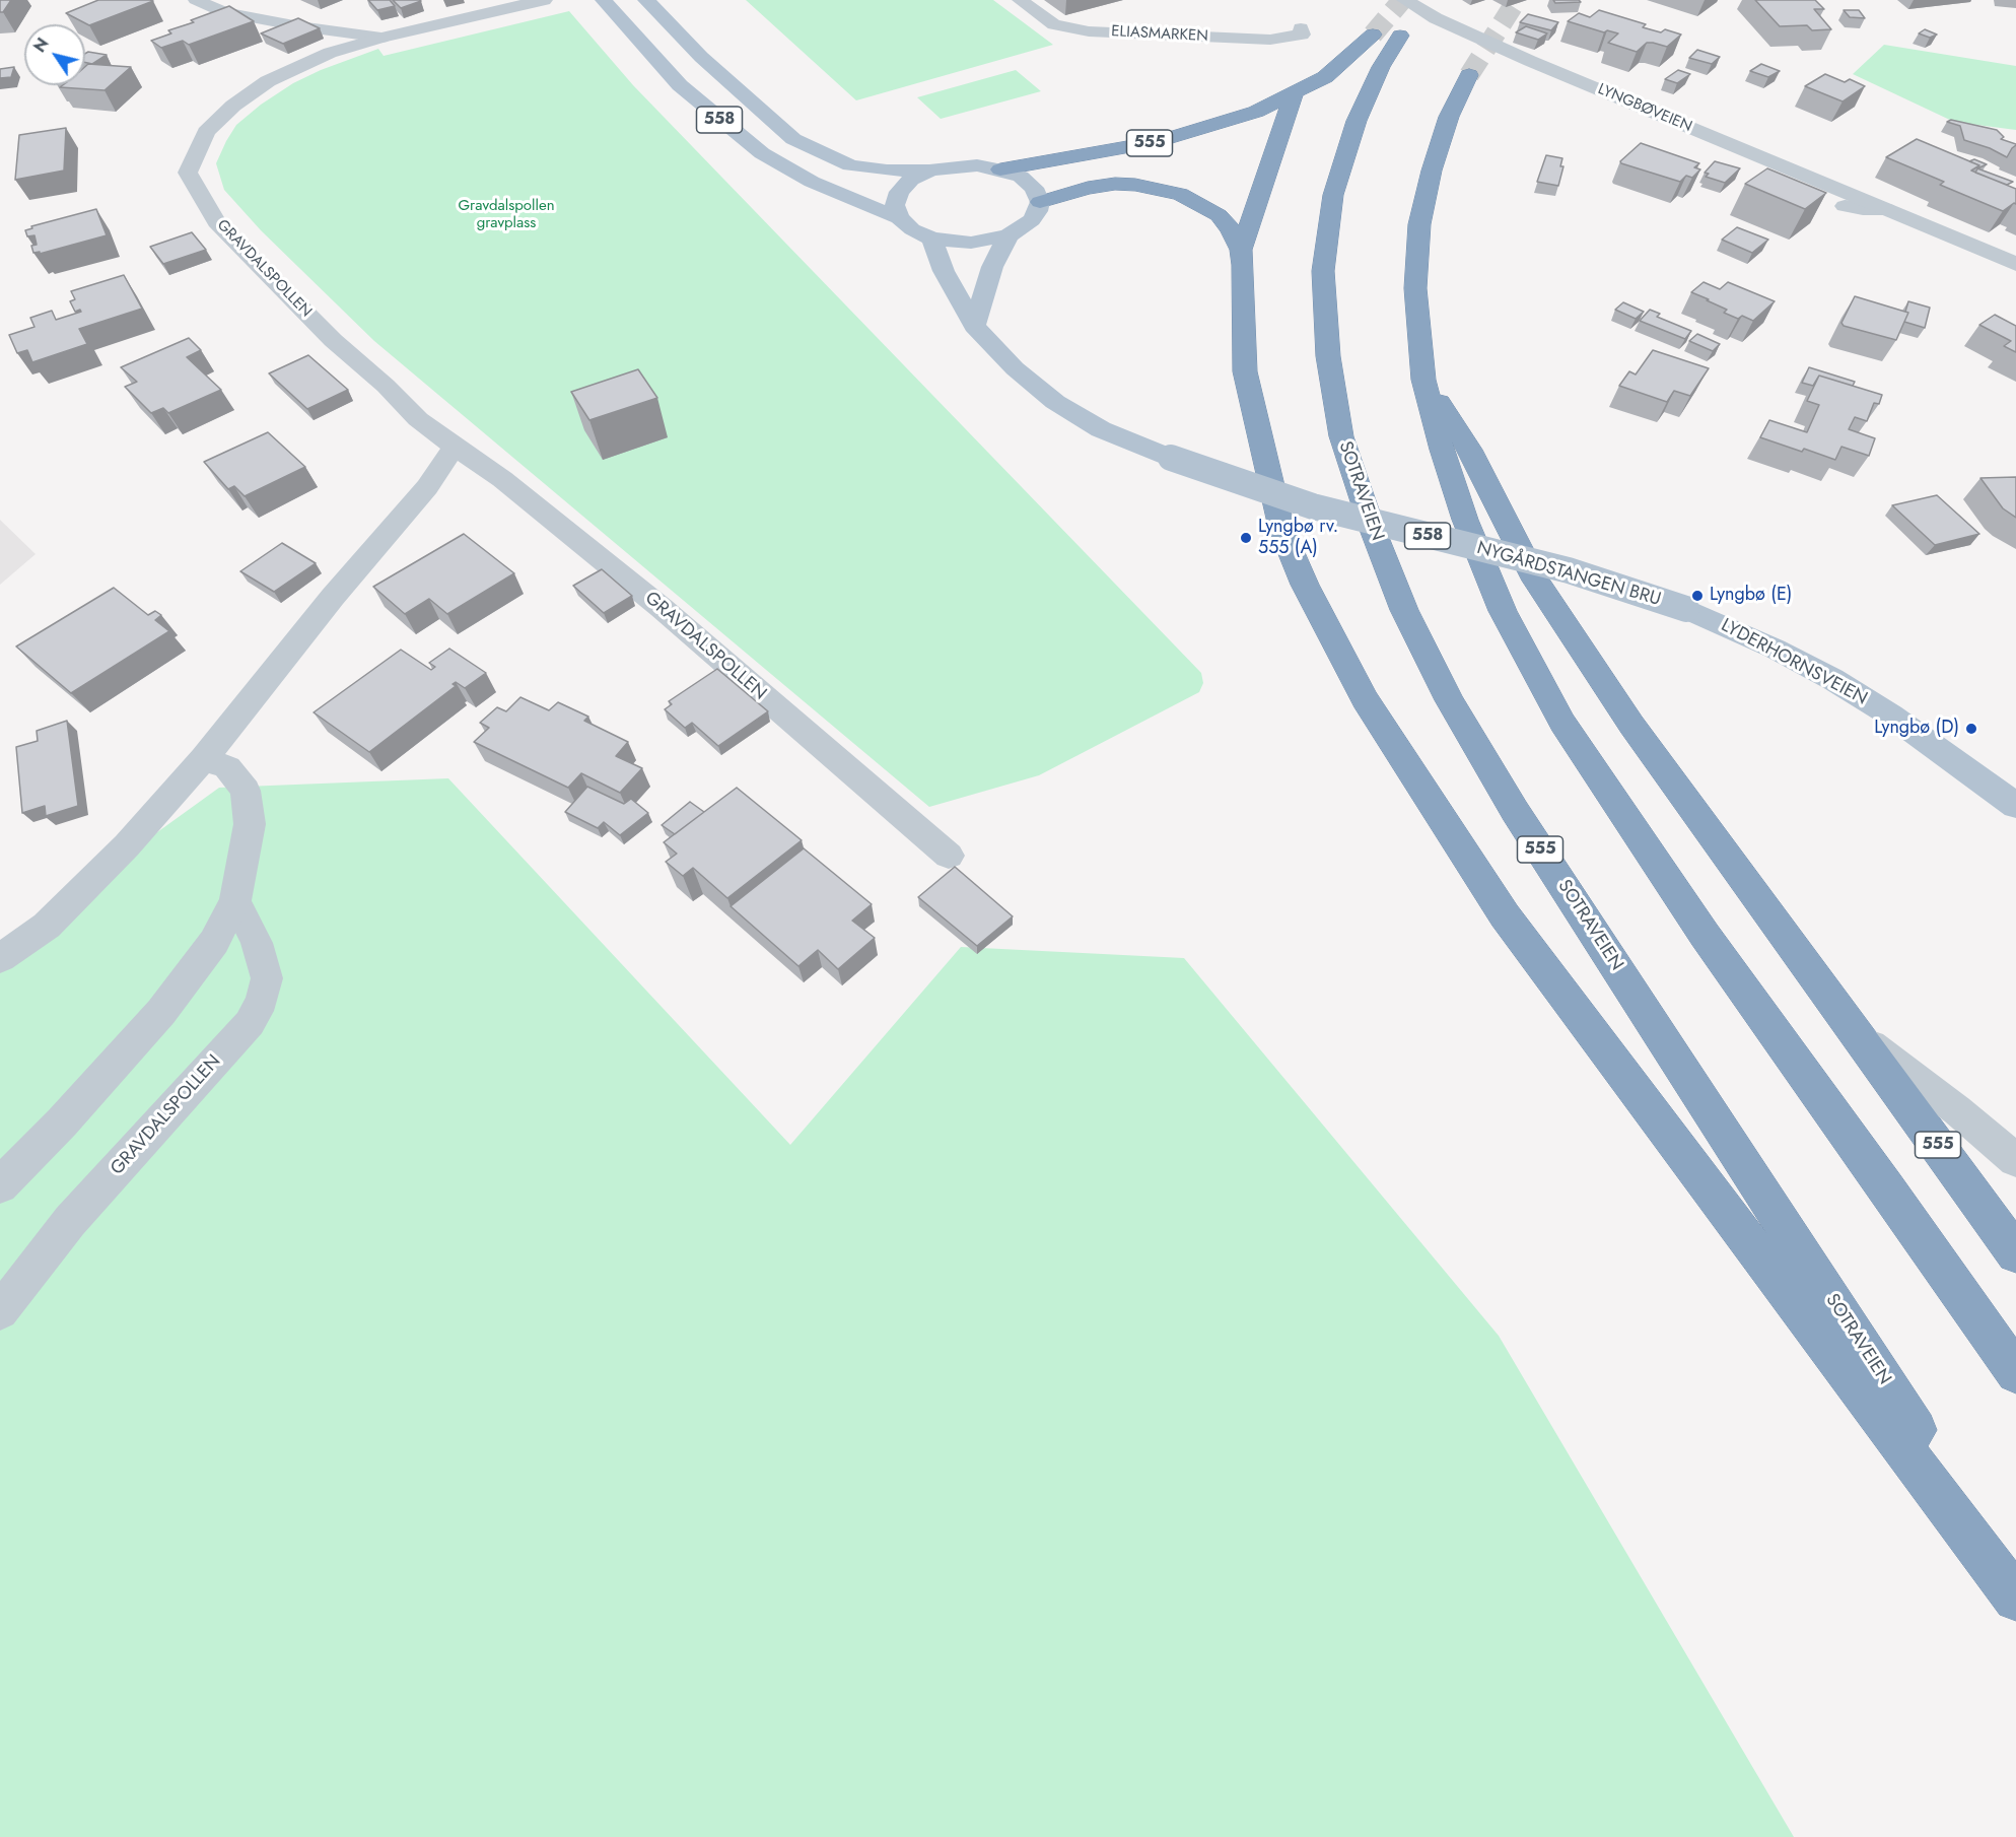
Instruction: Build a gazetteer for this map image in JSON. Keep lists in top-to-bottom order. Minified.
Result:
{"streets":{"highway":["555","SOTRAVEIEN"],"main road":["558","NYGÅRDSTANGEN BRU","LYDERHORNSVEIEN"],"street":["LYNGBØVEIEN","GRAVDALSPOLLEN"],"lane":["ELIASMARKEN"]},"crossings":[["558","555"],["558","NYGÅRDSTANGEN BRU"],["555","SOTRAVEIEN"],["NYGÅRDSTANGEN BRU","LYDERHORNSVEIEN"]],"parks":["Gravdalspollen gravplass"],"places":["Lyngbø rv. 555 (A)","Lyngbø (E)","Lyngbø (D)"],"north":"top left"}
